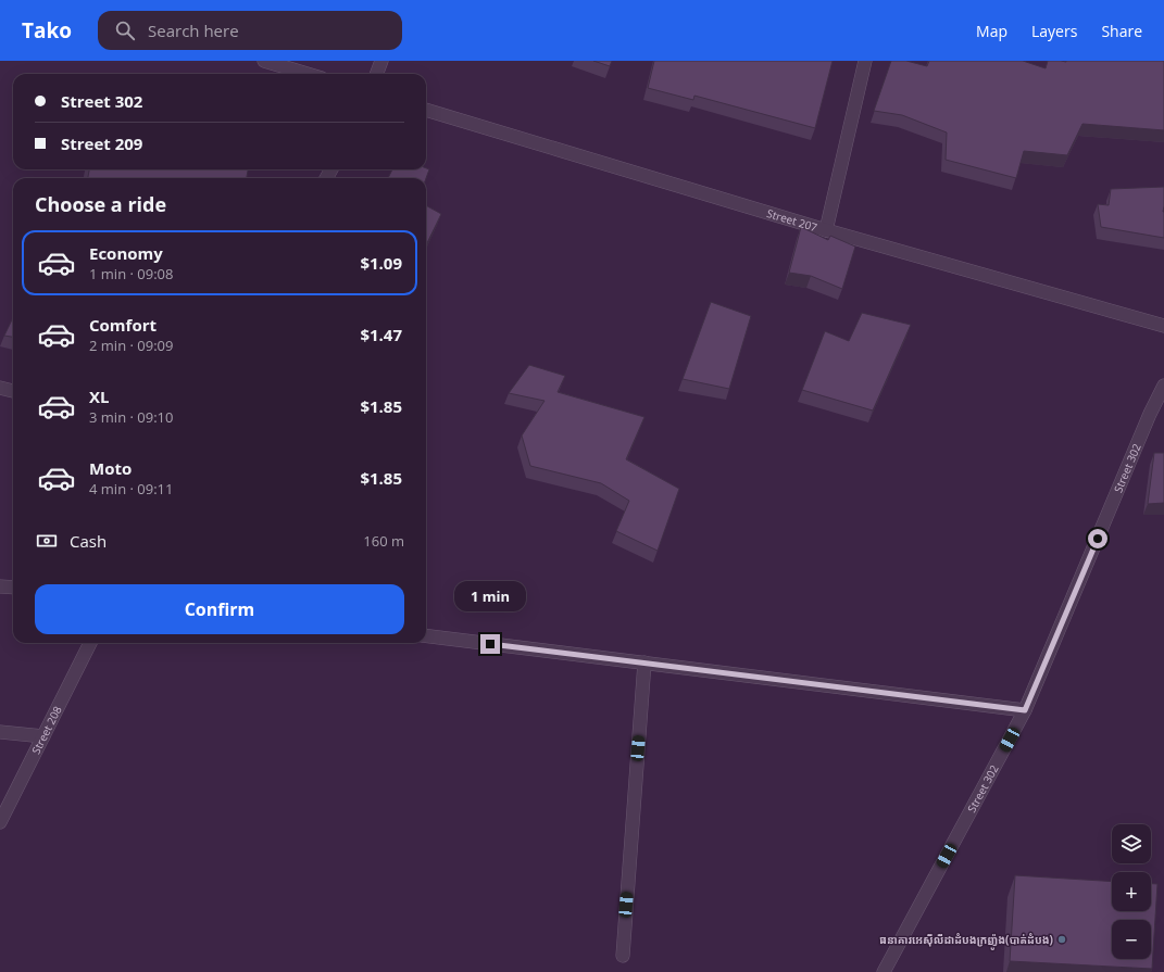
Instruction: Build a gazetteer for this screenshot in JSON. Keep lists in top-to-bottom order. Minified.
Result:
{"streets":{"street":["Street 207","Street 302","Street 208"]},"places":["ធនាគារអេស៊ីលីដាដំបងក្រញ៉ូង(បាត់ដំបង)"],"page":{"header":"Tako","search":"Search here","nav":["Map","Layers","Share"],"banner":["Street 302","Street 209"],"heading":"Choose a ride","list":[{"name":"Economy","note":"1 min · 09:08","value":"$1.09"},{"name":"Comfort","note":"2 min · 09:09","value":"$1.47"},{"name":"XL","note":"3 min · 09:10","value":"$1.85"},{"name":"Moto","note":"4 min · 09:11","value":"$1.85"}],"pay":["Cash","160 m"],"buttons":"Confirm","bubble":"1 min","map_buttons":["+","−"]}}
